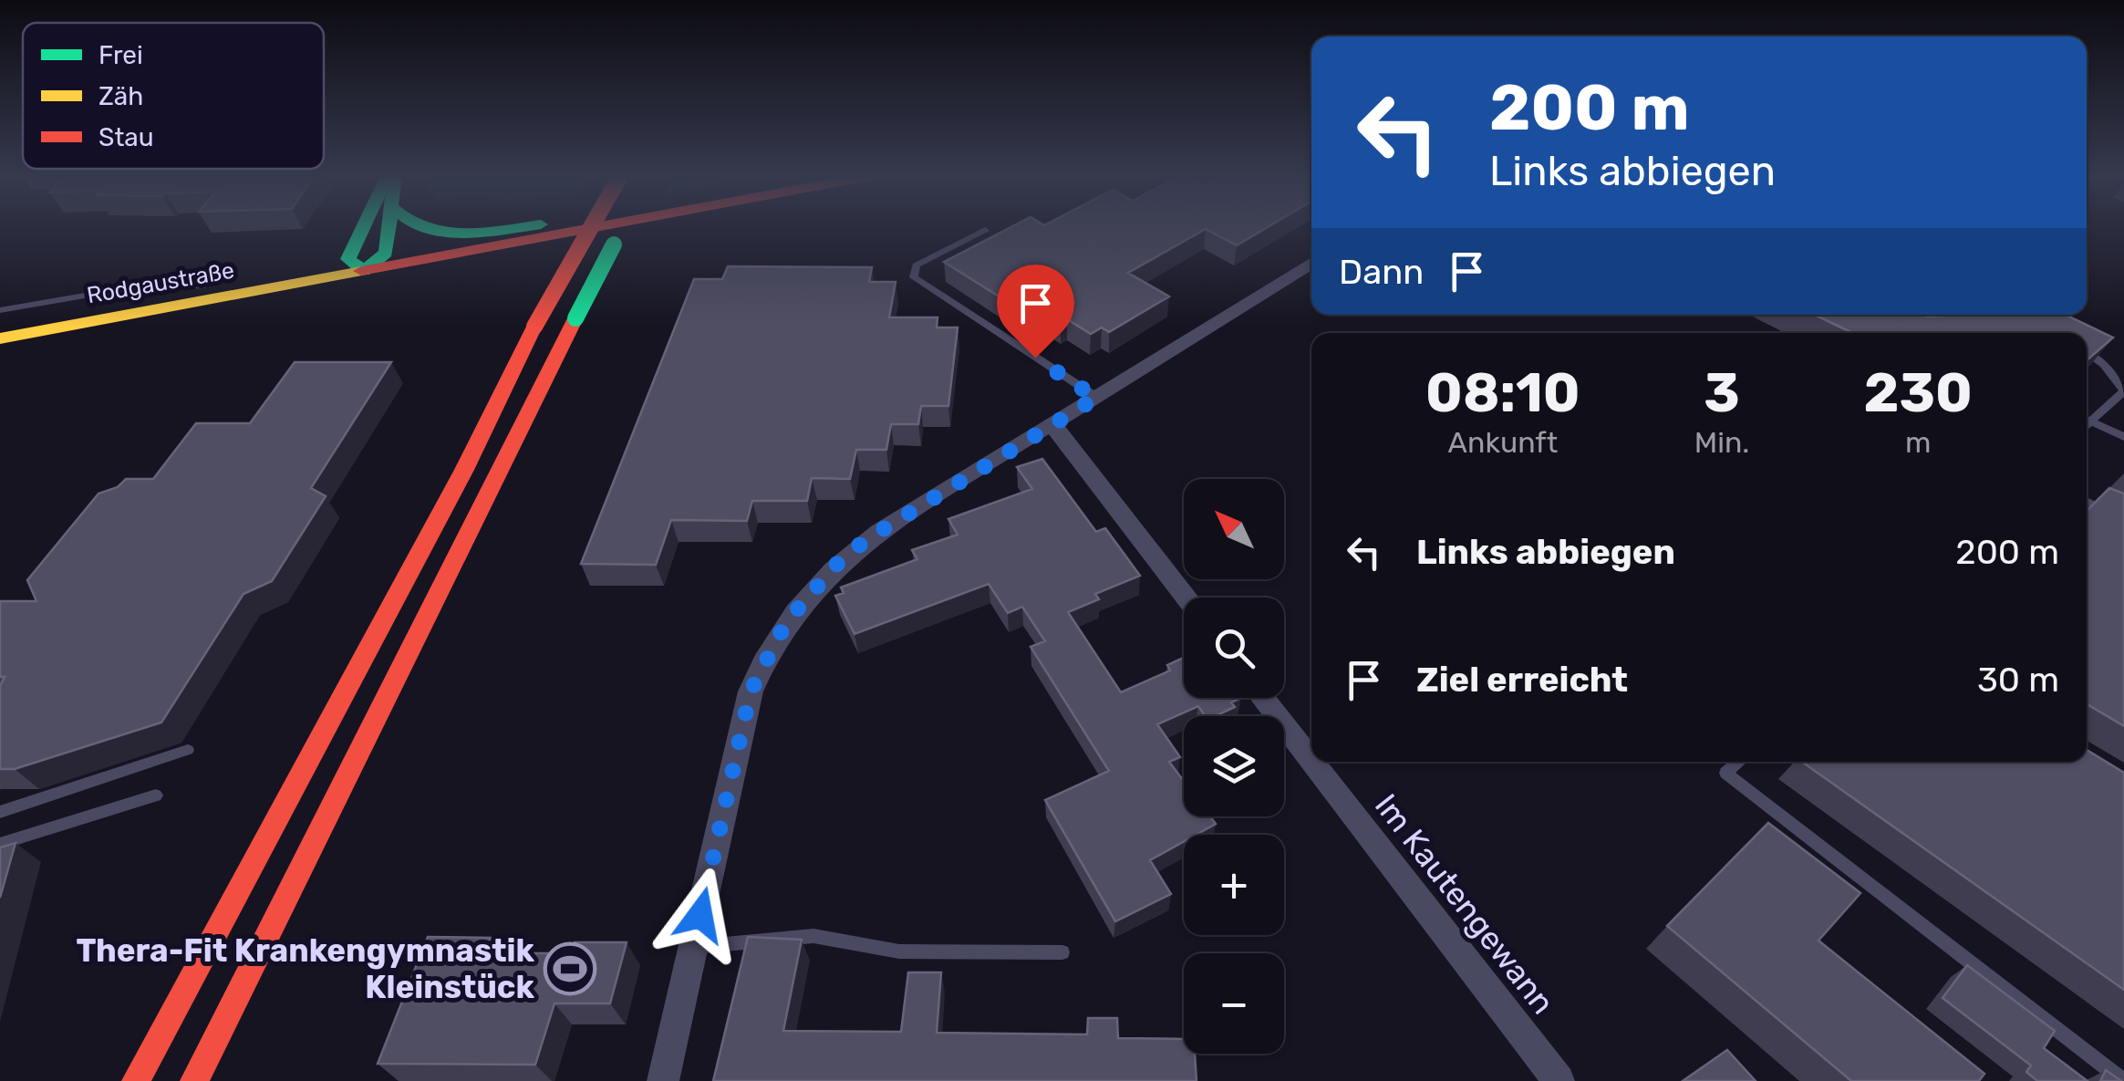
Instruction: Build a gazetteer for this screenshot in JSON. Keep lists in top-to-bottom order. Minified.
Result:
{"streets":{"main road":["Rodgaustraße"],"street":["Im Kautengewann"]},"places":{"sports":["Thera-Fit Krankengymnastik Kleinstück"]},"legend":["Frei","Zäh","Stau"],"north":"top left","page":{"turn":["200 m","Links abbiegen"],"then":"Dann","eta":["08:10","Ankunft","3","Min.","230","m"],"map_buttons":["+","−"],"list":[{"name":"Links abbiegen","value":"200 m"},{"name":"Ziel erreicht","value":"30 m"}]}}
